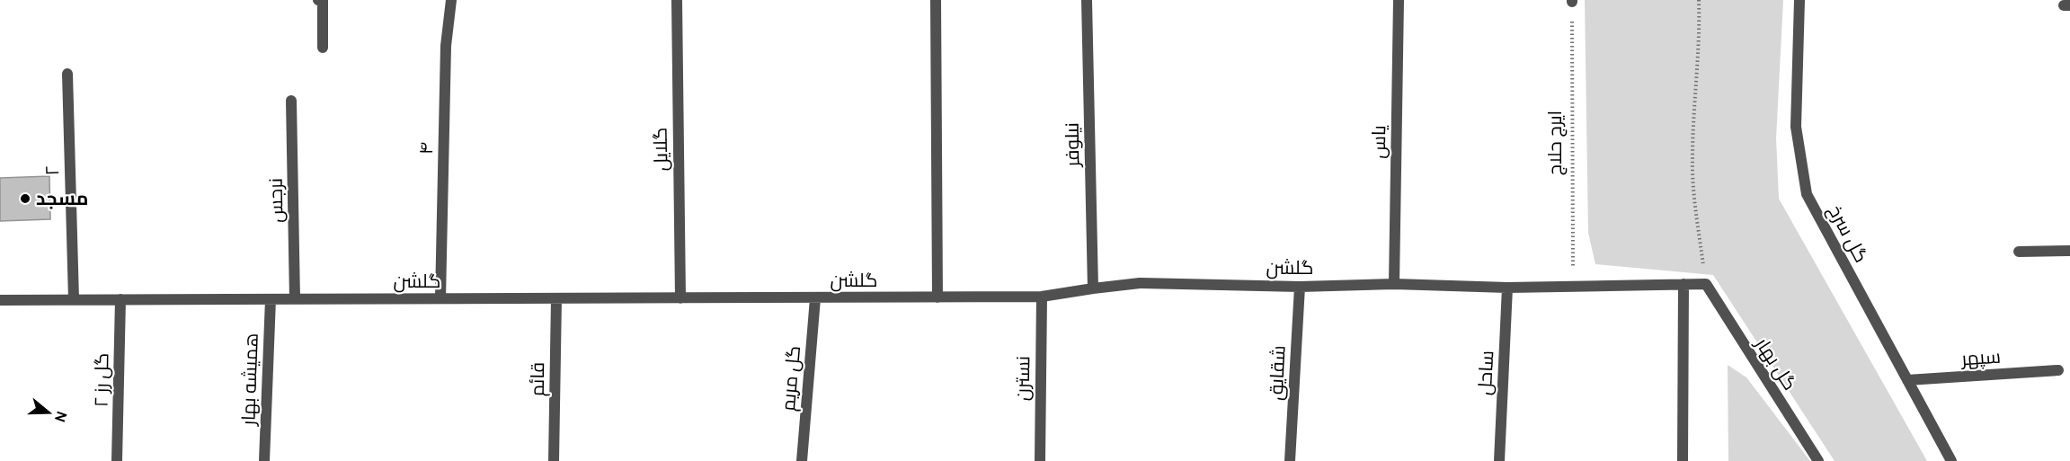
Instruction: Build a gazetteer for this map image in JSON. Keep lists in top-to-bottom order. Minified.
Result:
{"streets":{"street":["یاس","نیلوفر","۴","گلایل","۲","نرجس","گل سرخ","گلشن","سپهر","گل بهار","شقایق","ساحل","گل مریم","نسترن","همیشه بهار","قائم","گل رز ۲"],"path":["ایرج حلاج"]},"crossings":[["یاس","گلشن"],["ایرج حلاج","گلشن"],["نیلوفر","گلشن"],["۴","گلشن"],["گلایل","گلشن"],["۲","گلشن"],["نرجس","گلشن"],["گل سرخ","سپهر"],["گلشن","گل بهار"],["گلشن","شقایق"],["گلشن","ساحل"],["گلشن","گل مریم"],["گلشن","نسترن"],["گلشن","همیشه بهار"],["گلشن","قائم"],["گلشن","گل رز ۲"]],"places":["مسجد"],"north":"right"}
